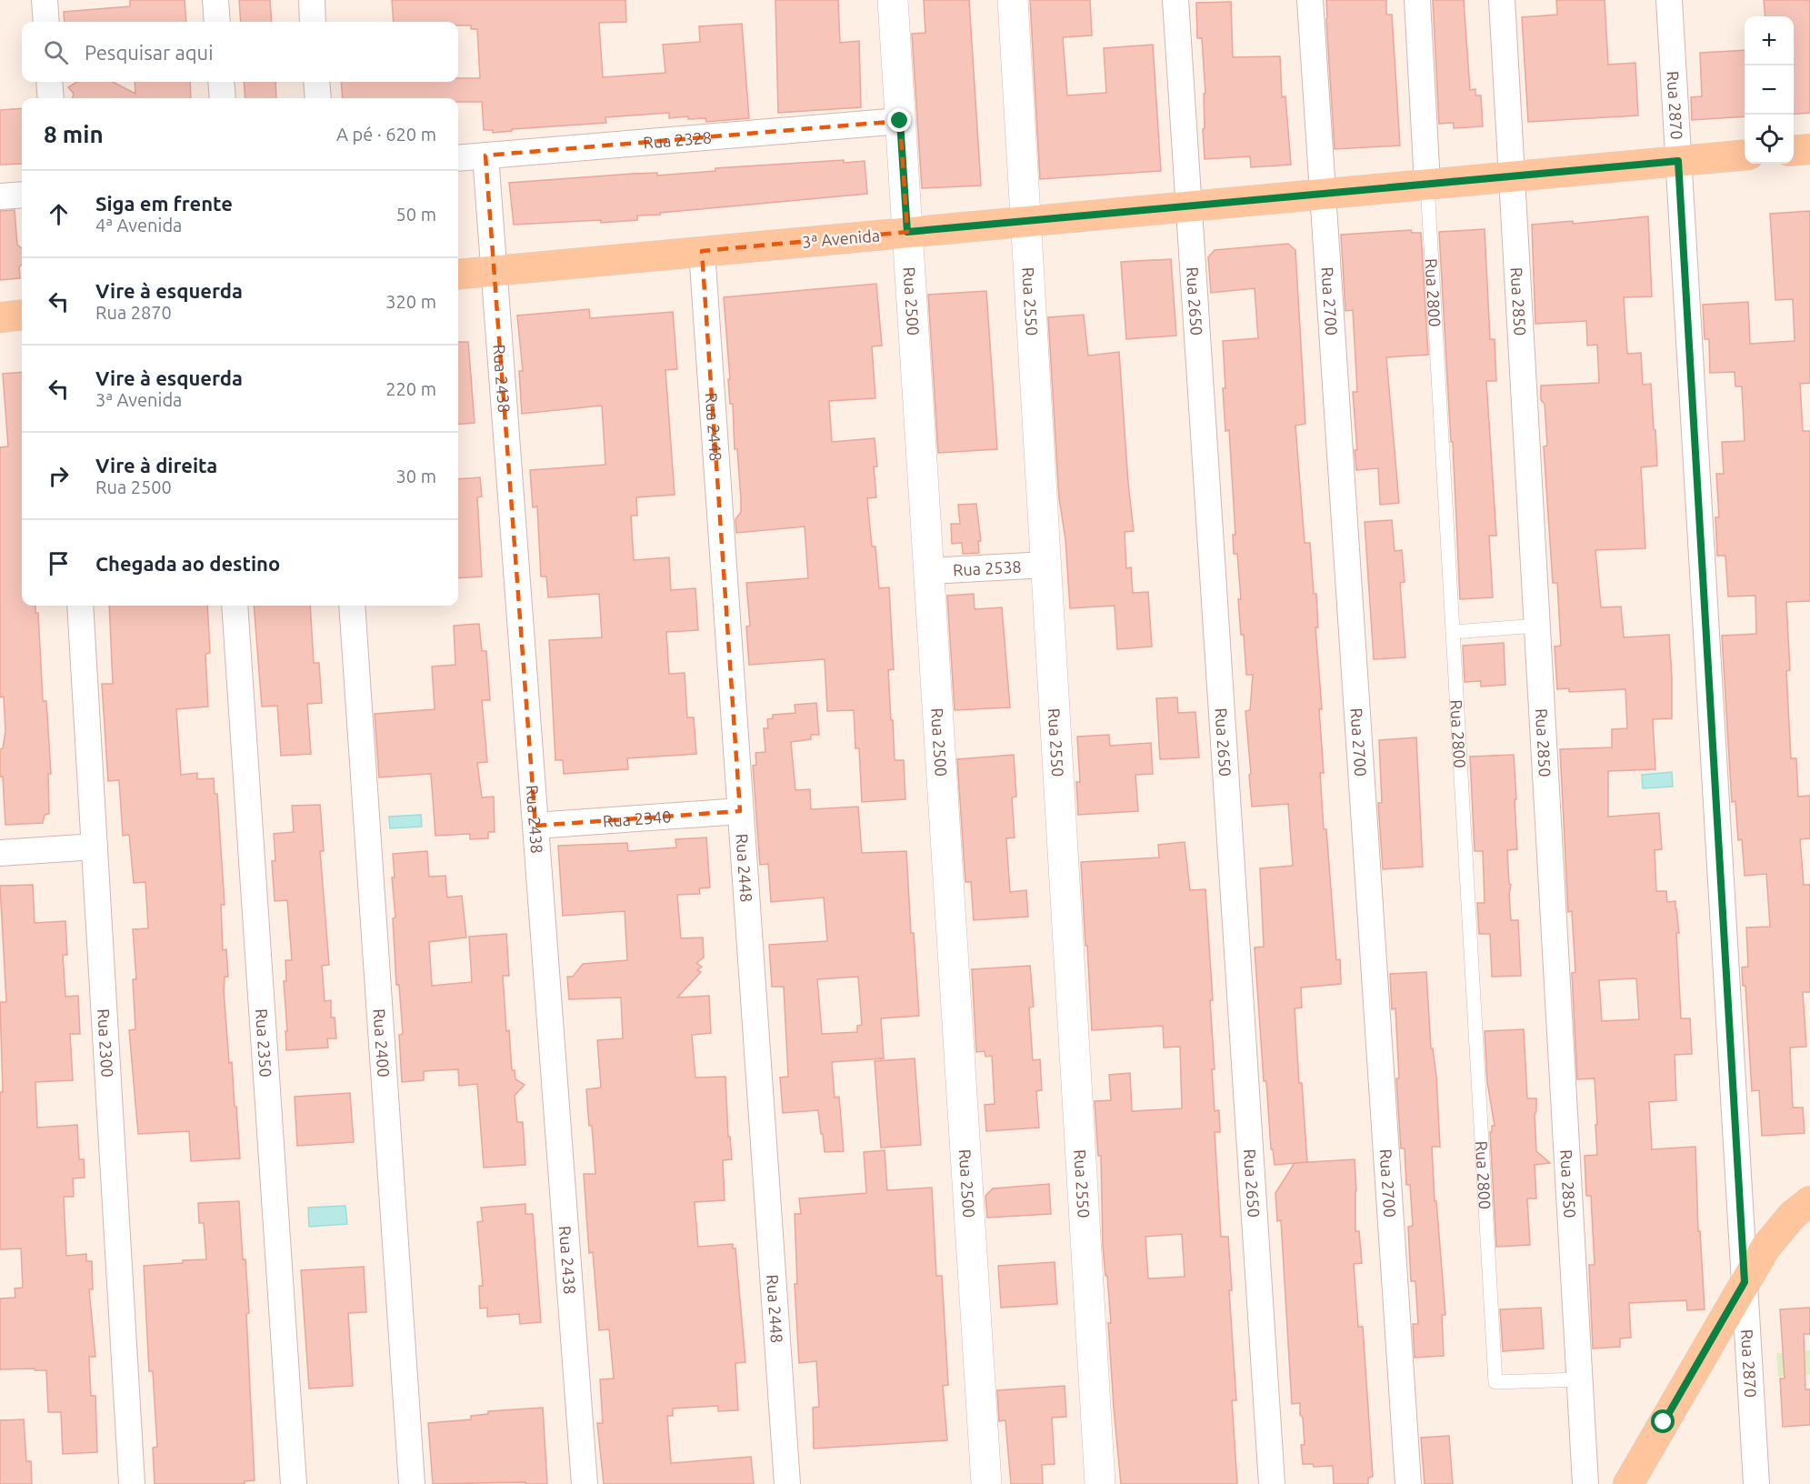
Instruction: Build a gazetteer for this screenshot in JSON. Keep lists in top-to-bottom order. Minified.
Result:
{"streets":{"main road":["3ª Avenida","Rua 2500","Rua 2550"],"street":["Rua 2870","Rua 2328","Rua 2800","Rua 2650","Rua 2700","Rua 2850","Rua 2438","Rua 2448","Rua 2538","Rua 2340","Rua 2300","Rua 2350","Rua 2400"]},"crossings":[["Rua 2870","3ª Avenida"],["Rua 2328","Rua 2500"],["Rua 2328","Rua 2438"],["3ª Avenida","Rua 2800"],["3ª Avenida","Rua 2500"],["3ª Avenida","Rua 2550"],["3ª Avenida","Rua 2650"],["3ª Avenida","Rua 2700"],["3ª Avenida","Rua 2850"],["3ª Avenida","Rua 2438"],["3ª Avenida","Rua 2448"],["Rua 2800","Rua 2850"],["Rua 2500","Rua 2538"],["Rua 2550","Rua 2538"],["Rua 2438","Rua 2340"],["Rua 2448","Rua 2340"]],"page":{"map_buttons":["+","−"],"search":"Pesquisar aqui","heading":["8 min","A pé · 620 m"],"list":[["Siga em frente","4ª Avenida","50 m"],["Vire à esquerda","Rua 2870","320 m"],["Vire à esquerda","3ª Avenida","220 m"],["Vire à direita","Rua 2500","30 m"],"Chegada ao destino"]}}
